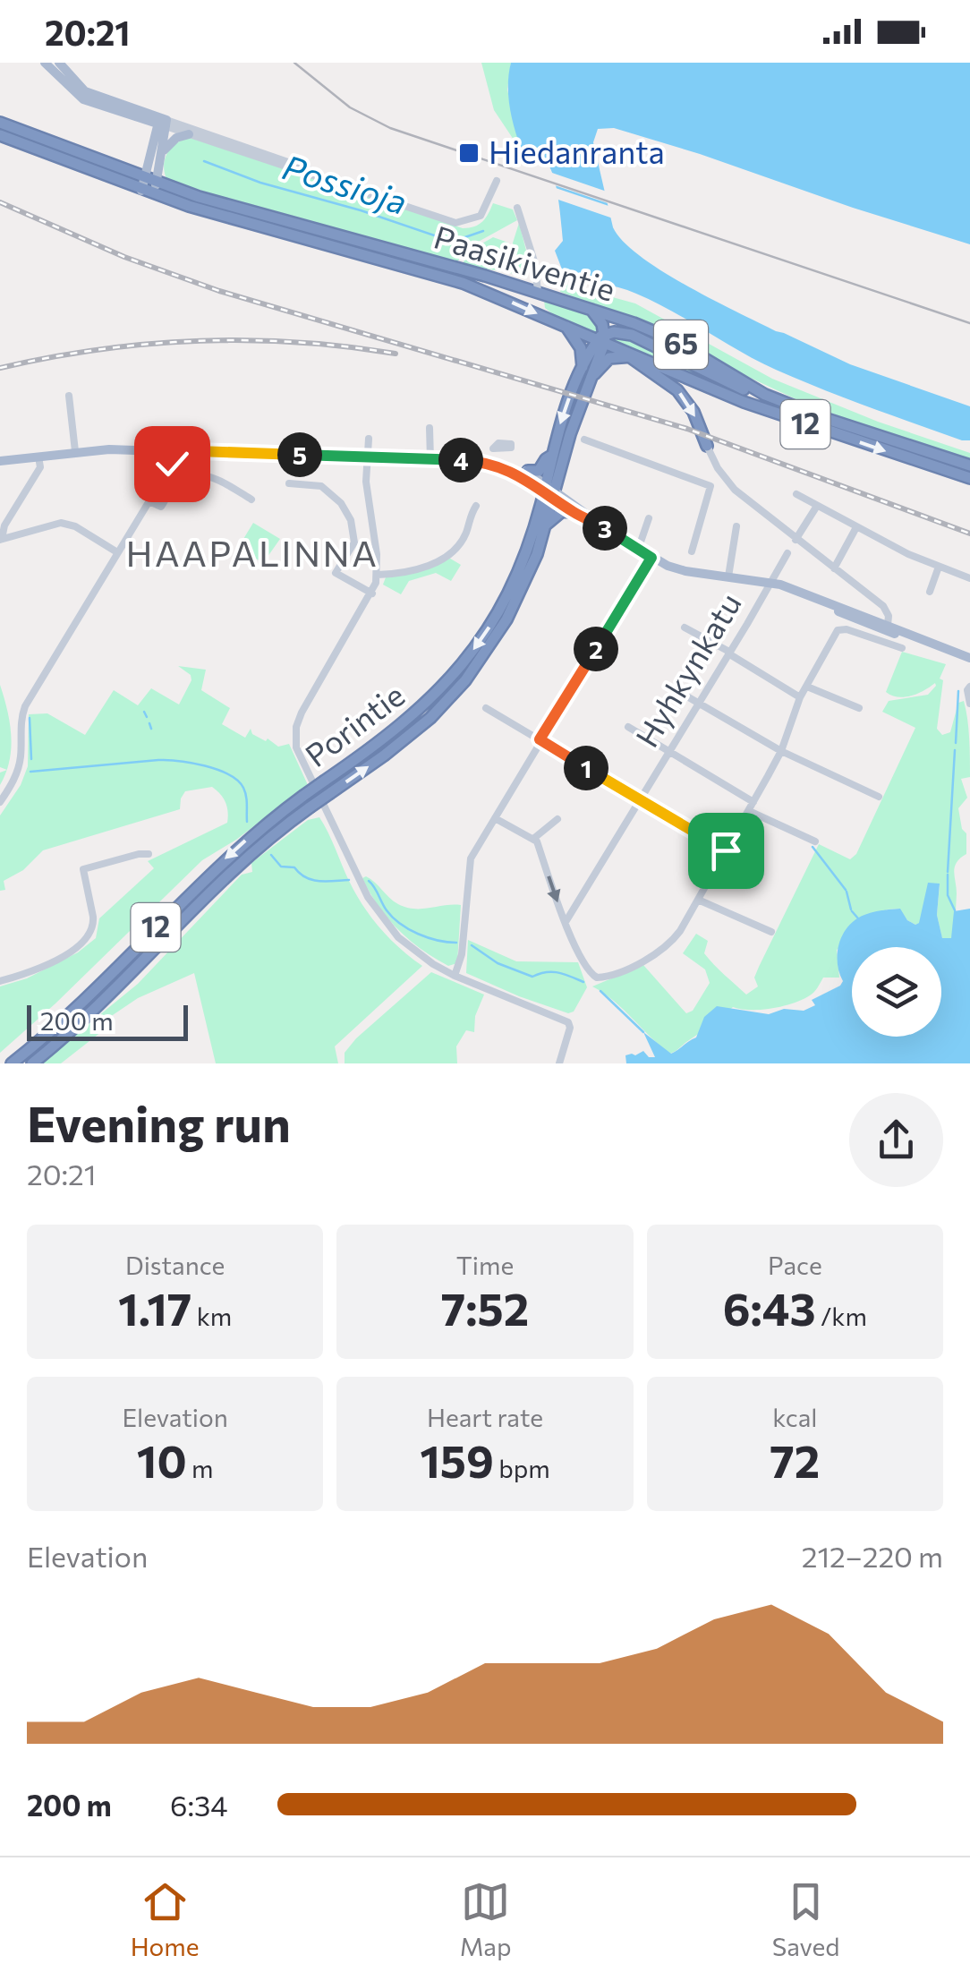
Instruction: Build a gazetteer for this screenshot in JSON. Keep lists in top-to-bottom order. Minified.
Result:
{"streets":{"highway":["Paasikiventie","65","12","Porintie"],"street":["Hyhkynkatu"]},"crossings":[["Paasikiventie","12"],["Paasikiventie","Porintie"],["12","Porintie"]],"districts":["HAAPALINNA"],"water":["Possioja"],"places":{"transit":["Hiedanranta"]},"scale_bar":"200 m","page":{"status":"20:21","pins":["5","4","3","2","1"],"scale":"200 m","heading":["Evening run","20:21"],"stats":[["Distance","1.17 km"],["Time","7:52"],["Pace","6:43 /km"],["Elevation","10 m"],["Heart rate","159 bpm"],["kcal","72"]],"chart":["Elevation","212–220 m"],"list":[{"name":"200 m","note":"6:34"}],"tabs":["Home","Map","Saved"]}}
